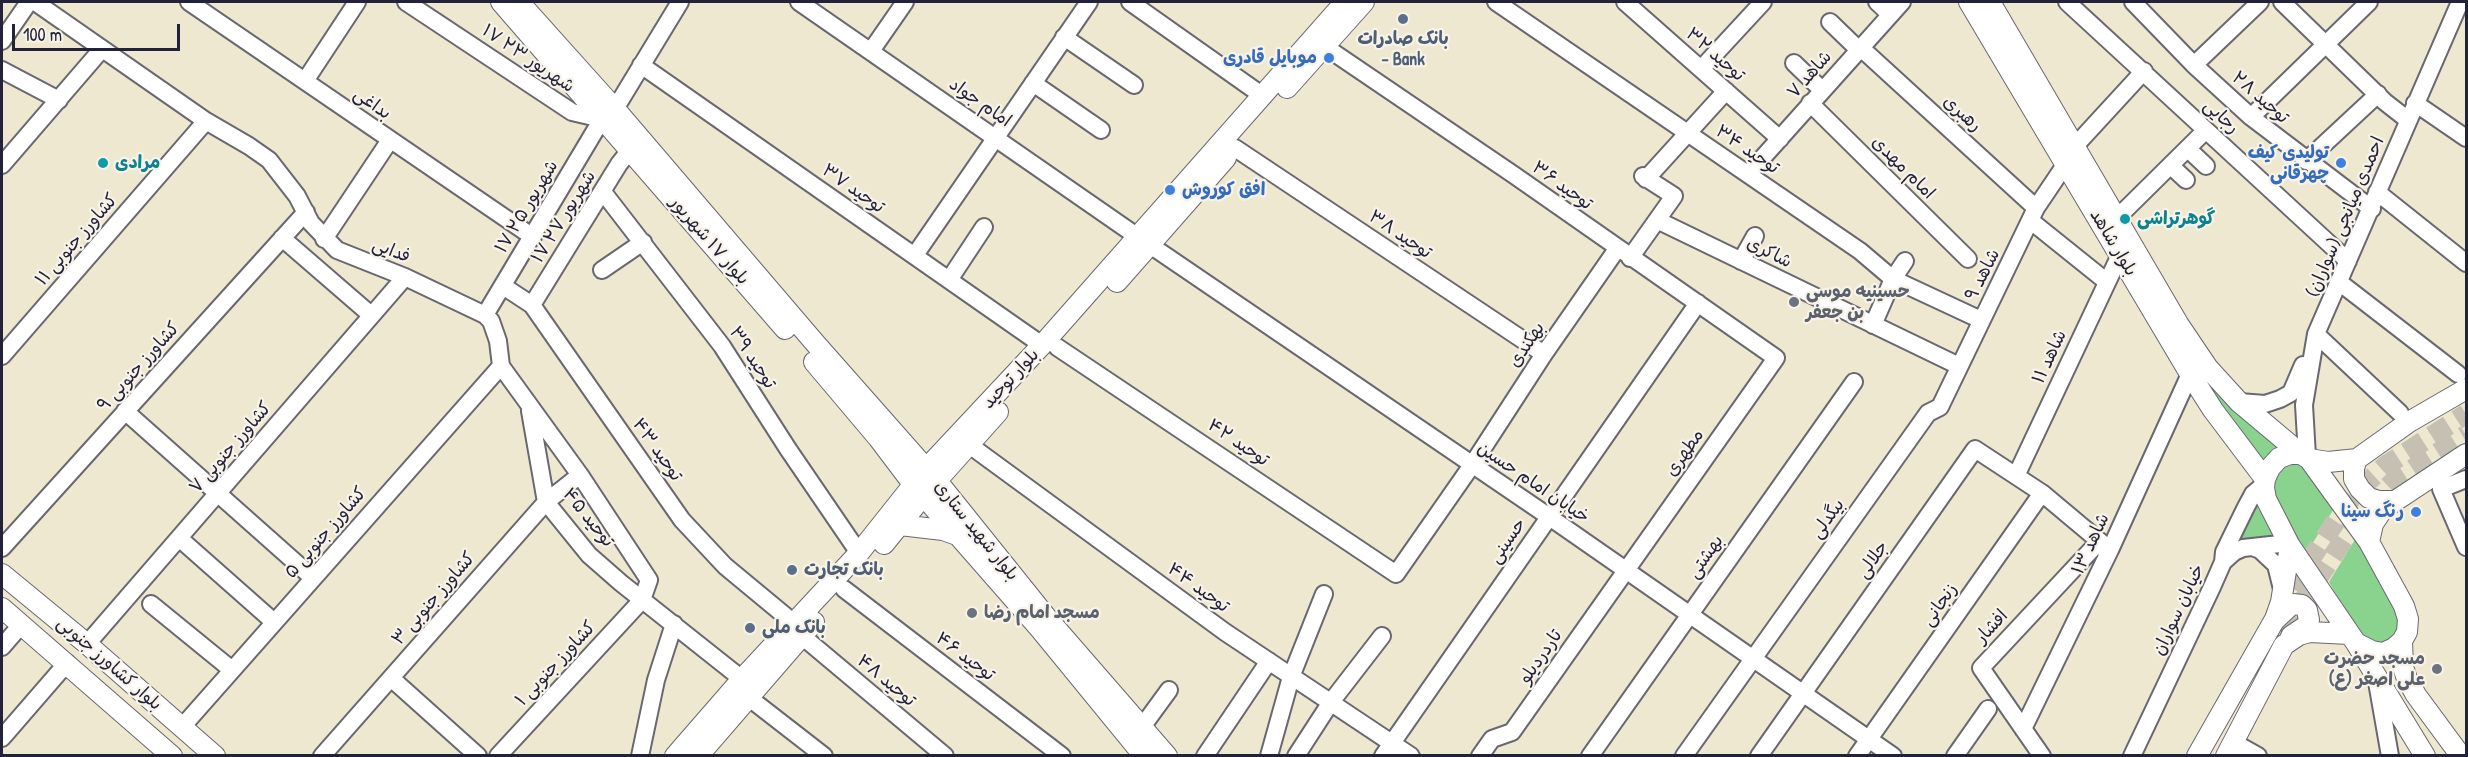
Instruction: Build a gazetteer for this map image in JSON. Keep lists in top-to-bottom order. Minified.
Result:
{"streets":{"main road":["بلوار ۱۷ شهریور","بلوار شاهد","بلوار توحید","بلوار شهید ستاری","بلوار کشاورز جنوبی"],"street":["توحید ۳۲","۱۷ شهریور ۲۳","شاهد ۷","توحید ۲۸","امام جواد","بداغی","رهبری","رجایی","توحید ۳۴","امام مهدی","توحید ۳۶","توحید ۳۷","۱۷ شهریور ۲۵","۱۷ شهریور ۲۷","احمدی میانجی (سواران)","توحید ۳۸","کشاورز جنوبی ۱۱","فدایی","شاکری","شاهد ۹","بهکندی","شاهد ۱۱","توحید ۳۹","کشاورز جنوبی ۹","توحید ۴۲","کشاورز جنوبی ۷","توحید ۴۳","مطهری","خیابان امام حسین","توحید ۴۵","بیگدلی","کشاورز جنوبی ۵","حسینی","شاهد ۱۳","بهشتی","جلالی","توحید ۴۴","کشاورز جنوبی ۳","زنجانی","خیابان سواران","افشار","توحید ۴۶","تاردردیلو","کشاورز جنوبی ۱","توحید ۴۸"]},"crossings":[["توحید ۳۲","شاهد ۷"],["۱۷ شهریور ۲۳","۱۷ شهریور ۲۵"],["۱۷ شهریور ۲۳","بلوار ۱۷ شهریور"],["شاهد ۷","رهبری"],["شاهد ۷","توحید ۳۴"],["شاهد ۷","امام مهدی"],["توحید ۲۸","احمدی میانجی (سواران)"],["امام جواد","بلوار توحید"],["امام جواد","خیابان امام حسین"],["بداغی","۱۷ شهریور ۲۵"],["رهبری","شاهد ۹"],["رهبری","شاهد ۱۱"],["رجایی","احمدی میانجی (سواران)"],["توحید ۳۴","شاهد ۹"],["توحید ۳۴","بهکندی"],["توحید ۳۶","بهکندی"],["توحید ۳۶","بلوار توحید"],["توحید ۳۶","مطهری"],["توحید ۳۶","حسینی"],["توحید ۳۷","۱۷ شهریور ۲۵"],["توحید ۳۷","بلوار توحید"],["توحید ۳۷","توحید ۴۲"],["۱۷ شهریور ۲۵","بلوار ۱۷ شهریور"],["۱۷ شهریور ۲۵","فدایی"],["۱۷ شهریور ۲۵","توحید ۴۳"],["۱۷ شهریور ۲۷","بلوار ۱۷ شهریور"],["۱۷ شهریور ۲۷","توحید ۳۹"],["۱۷ شهریور ۲۷","توحید ۴۳"],["احمدی میانجی (سواران)","بلوار شاهد"],["توحید ۳۸","بهکندی"],["توحید ۳۸","بلوار توحید"],["کشاورز جنوبی ۱۱","فدایی"],["بلوار ۱۷ شهریور","بلوار توحید"],["بلوار ۱۷ شهریور","بلوار شهید ستاری"],["بلوار شاهد","شاهد ۹"],["بلوار شاهد","شاهد ۱۱"],["بلوار شاهد","شاهد ۱۳"],["بلوار شاهد","خیابان سواران"],["فدایی","کشاورز جنوبی ۹"],["فدایی","کشاورز جنوبی ۷"],["شاکری","شاهد ۹"],["شاکری","بهکندی"],["شاهد ۹","بیگدلی"],["بهکندی","توحید ۴۲"],["بهکندی","خیابان امام حسین"],["شاهد ۱۱","جلالی"],["توحید ۳۹","بلوار توحید"],["بلوار توحید","توحید ۴۲"],["بلوار توحید","توحید ۴۳"],["بلوار توحید","خیابان امام حسین"],["بلوار توحید","توحید ۴۵"],["بلوار توحید","بلوار شهید ستاری"],["بلوار توحید","توحید ۴۴"],["بلوار توحید","توحید ۴۶"],["بلوار توحید","توحید ۴۸"],["کشاورز جنوبی ۷","بلوار کشاورز جنوبی"],["توحید ۴۳","توحید ۴۸"],["مطهری","خیابان امام حسین"],["مطهری","تاردردیلو"],["خیابان امام حسین","بیگدلی"],["خیابان امام حسین","حسینی"],["خیابان امام حسین","بهشتی"],["خیابان امام حسین","جلالی"],["خیابان امام حسین","زنجانی"],["خیابان امام حسین","تاردردیلو"],["توحید ۴۵","کشاورز جنوبی ۳"],["توحید ۴۵","کشاورز جنوبی ۱"],["کشاورز جنوبی ۵","بلوار کشاورز جنوبی"],["حسینی","توحید ۴۴"],["شاهد ۱۳","افشار"]],"places":["بانک صادرات - Bank","موبایل قادری","مرادی","تولیدی کیف چهرقانی","افق کوروش","گوهرتراشی","حسینیه موسی بن جعفر","رنگ سینا","بانک تجارت","مسجد امام رضا","بانک ملی","مسجد حضرت علی اصغر (ع)"],"scale_bar":"100 m"}
